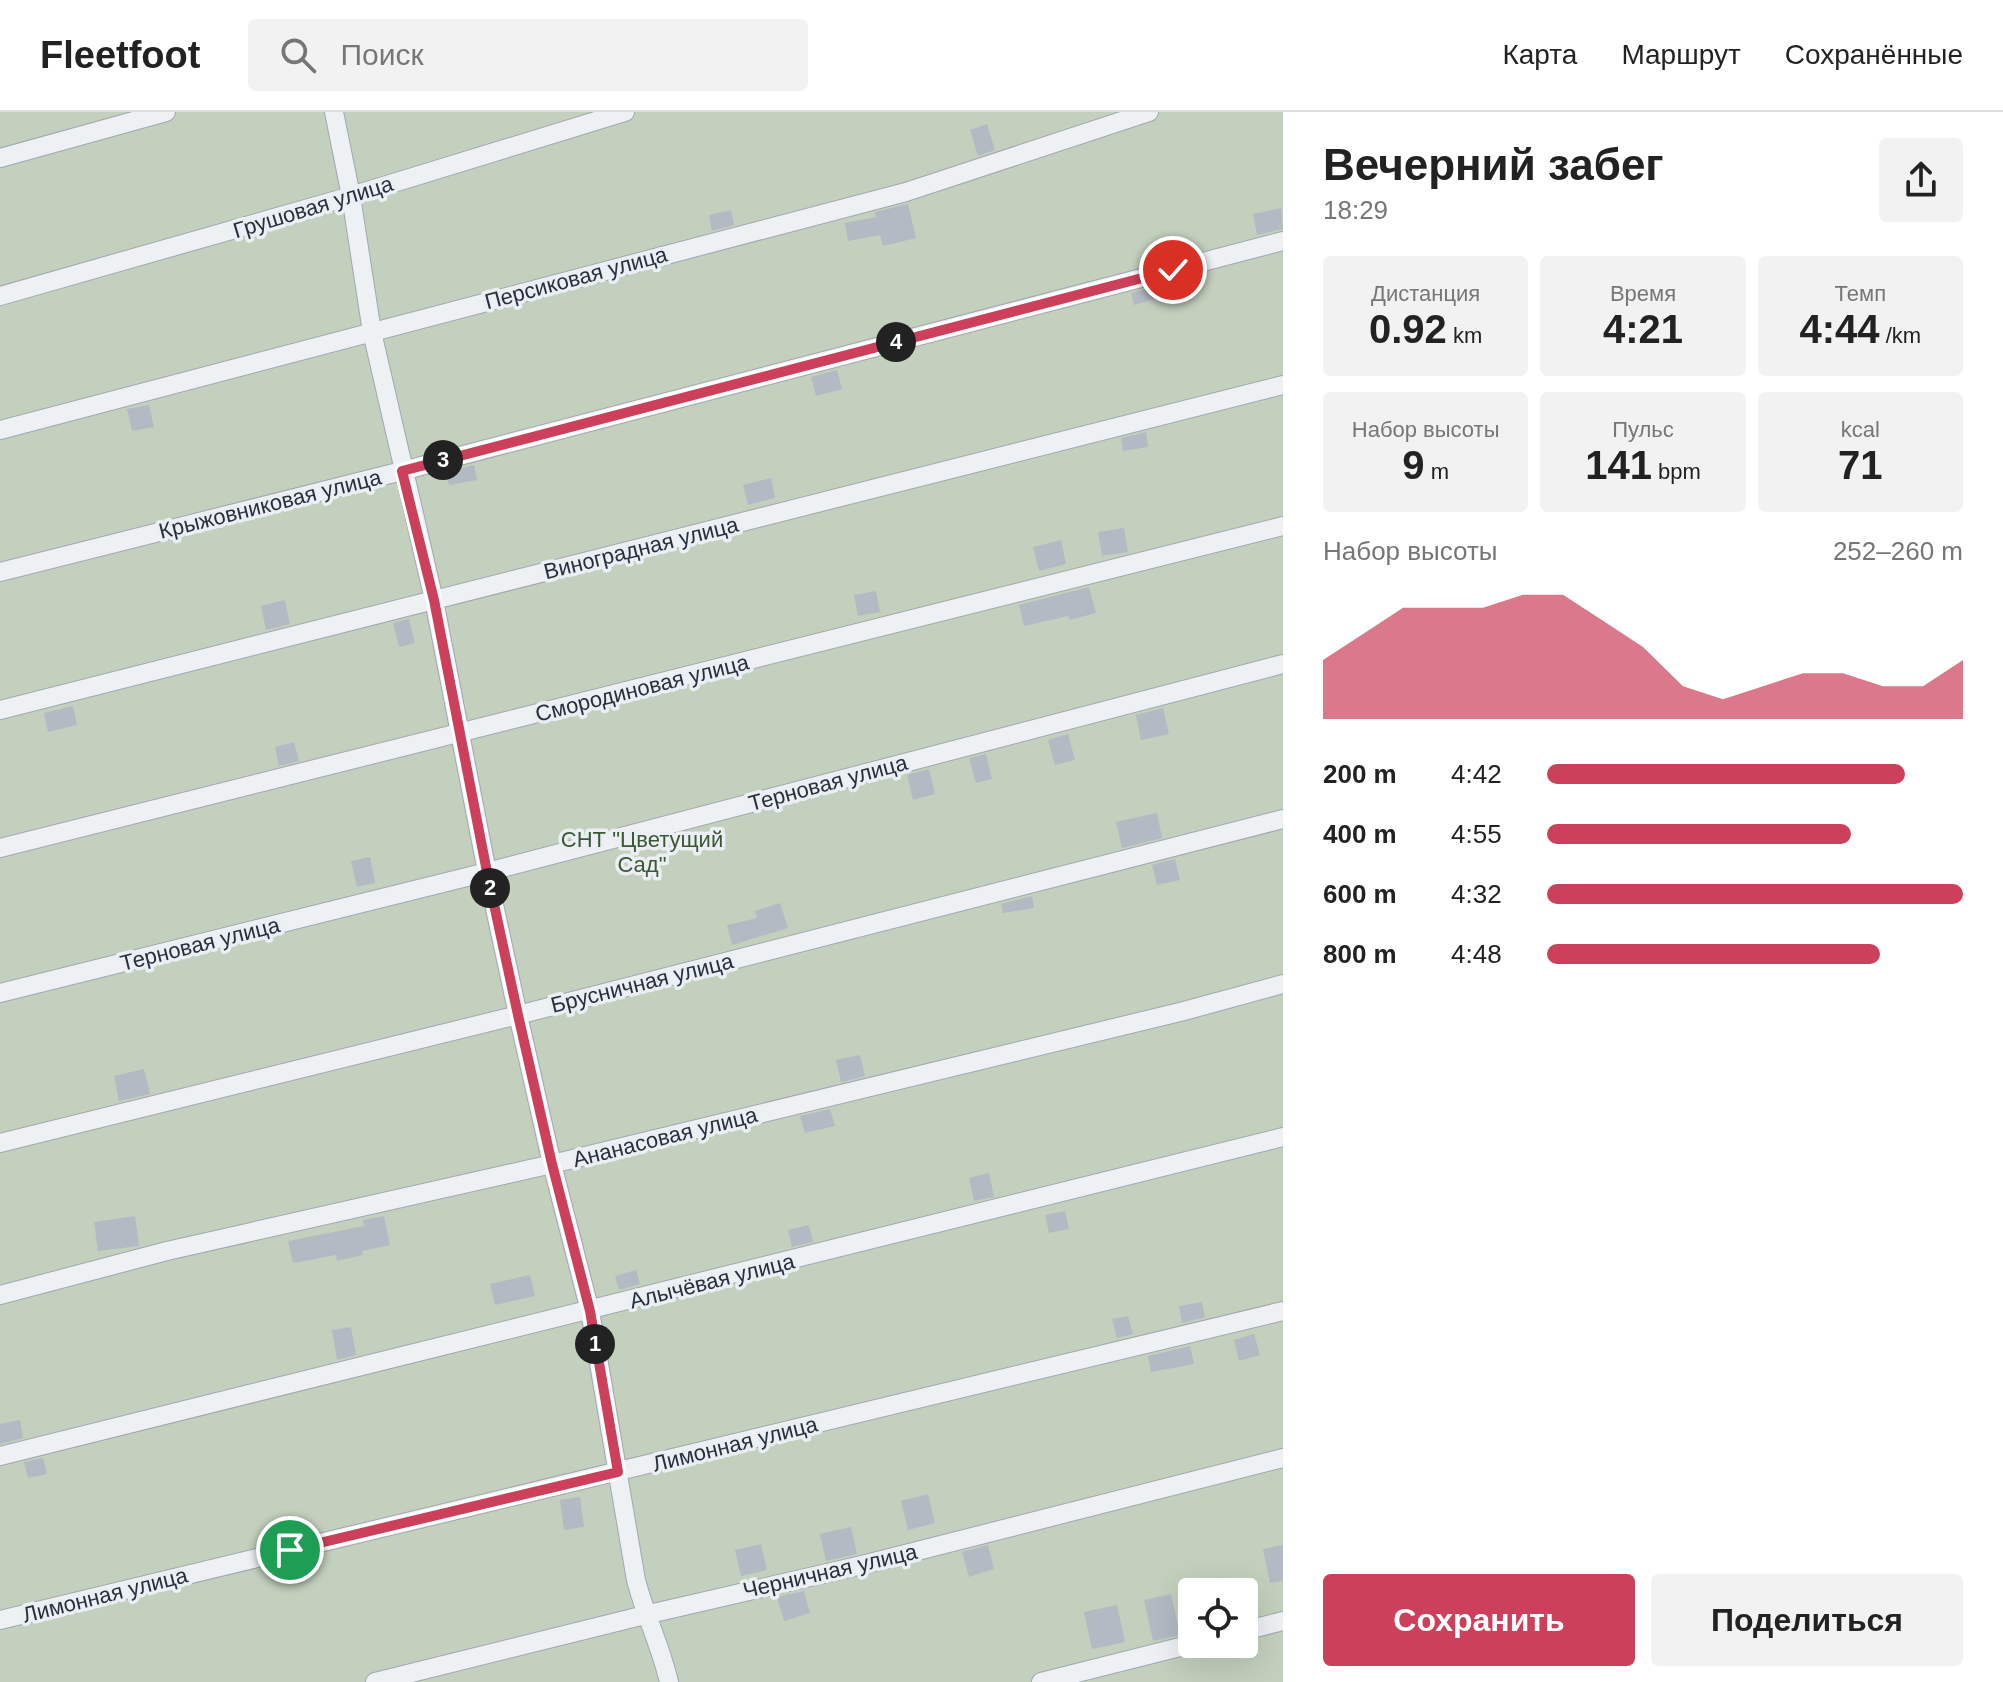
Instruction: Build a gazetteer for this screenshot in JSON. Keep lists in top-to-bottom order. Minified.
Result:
{"streets":{"street":["Грушовая улица","Персиковая улица","Крыжовниковая улица","Виноградная улица","Смородиновая улица","Терновая улица","Брусничная улица","Ананасовая улица","Алычёвая улица","Лимонная улица","Черничная улица"]},"parks":["СНТ \"Цветущий Сад\""],"page":{"header":"Fleetfoot","search":"Поиск","nav":["Карта","Маршрут","Сохранённые"],"heading":["Вечерний забег","18:29"],"stats":[["Дистанция","0.92 km"],["Время","4:21"],["Темп","4:44 /km"],["Набор высоты","9 m"],["Пульс","141 bpm"],["kcal","71"]],"pins":["4","3","2","1"],"chart":["Набор высоты","252–260 m"],"list":[{"name":"200 m","note":"4:42"},{"name":"400 m","note":"4:55"},{"name":"600 m","note":"4:32"},{"name":"800 m","note":"4:48"}],"buttons":["Сохранить","Поделиться"]}}
